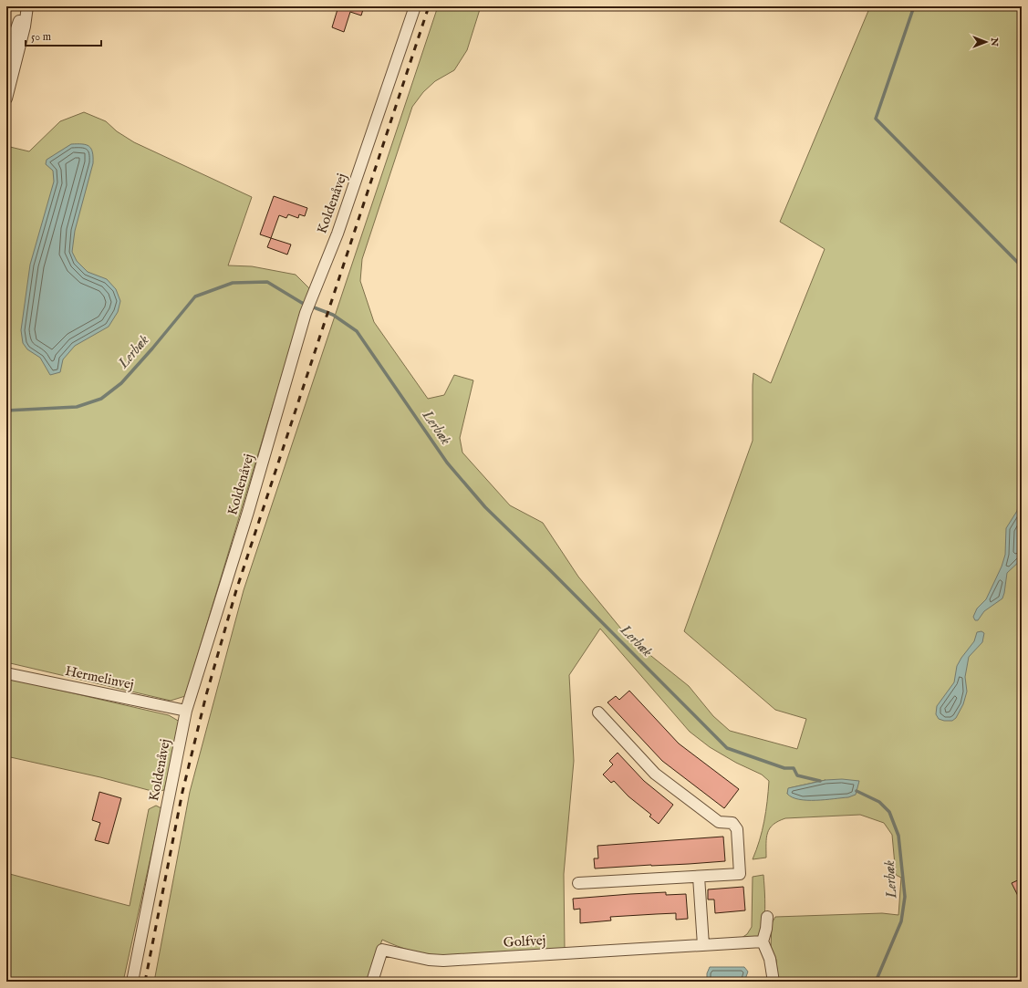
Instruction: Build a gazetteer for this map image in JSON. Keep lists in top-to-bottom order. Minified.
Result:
{"streets":{"street":["Koldenåvej","Hermelinvej","Golfvej"]},"crossings":[["Koldenåvej","Hermelinvej"]],"water":["Lerbæk"],"scale_bar":"50 m","north":"right"}
